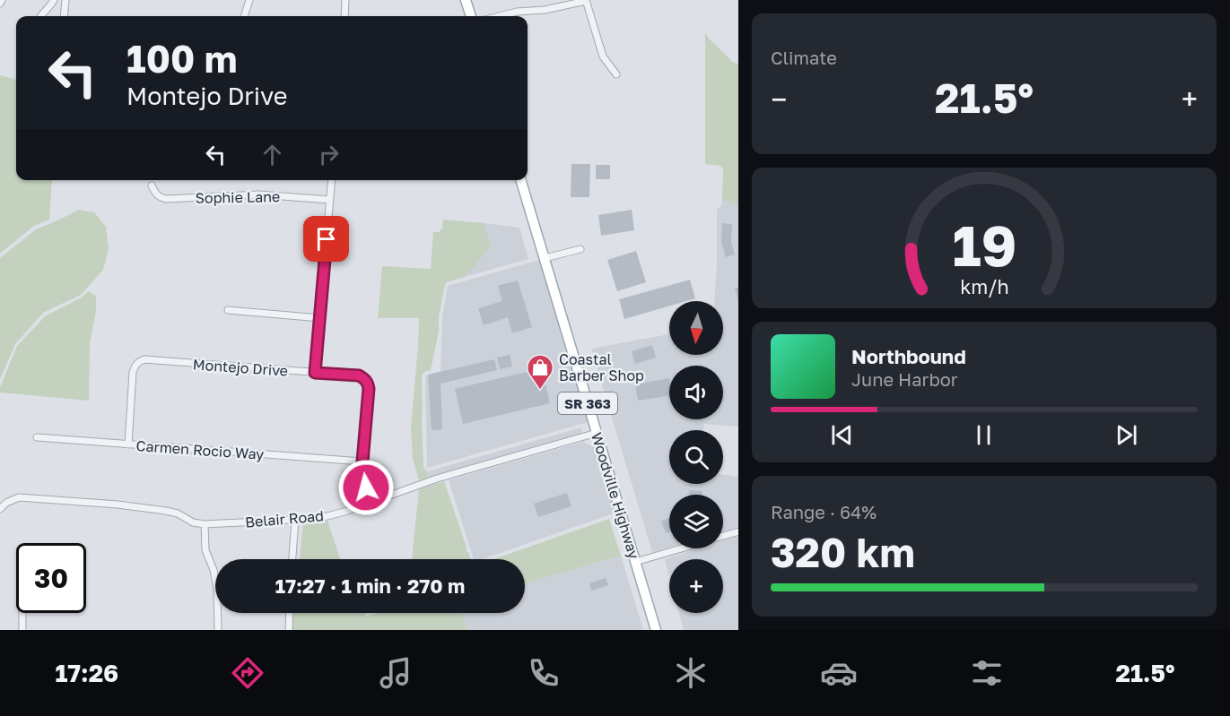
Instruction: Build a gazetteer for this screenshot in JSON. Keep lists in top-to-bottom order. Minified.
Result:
{"streets":{"main road":["SR 363","Woodville Highway"],"street":["Sophie Lane","Montejo Drive","Carmen Rocio Way","Belair Road"]},"crossings":[["Montejo Drive","Carmen Rocio Way"],["Montejo Drive","Belair Road"],["Woodville Highway","Belair Road"]],"places":{"shop":["Coastal Barber Shop"]},"north":"bottom","page":{"tile":["Climate",["Range · 64%","320 km"]],"turn":["100 m","Montejo Drive"],"heat":["−","21.5°","+"],"map_buttons":"+","song":["Northbound","June Harbor"],"limit":"30","trip":"17:27 · 1 min · 270 m","tabs":["17:26","21.5°"],"gauge":["19","km/h"]}}
